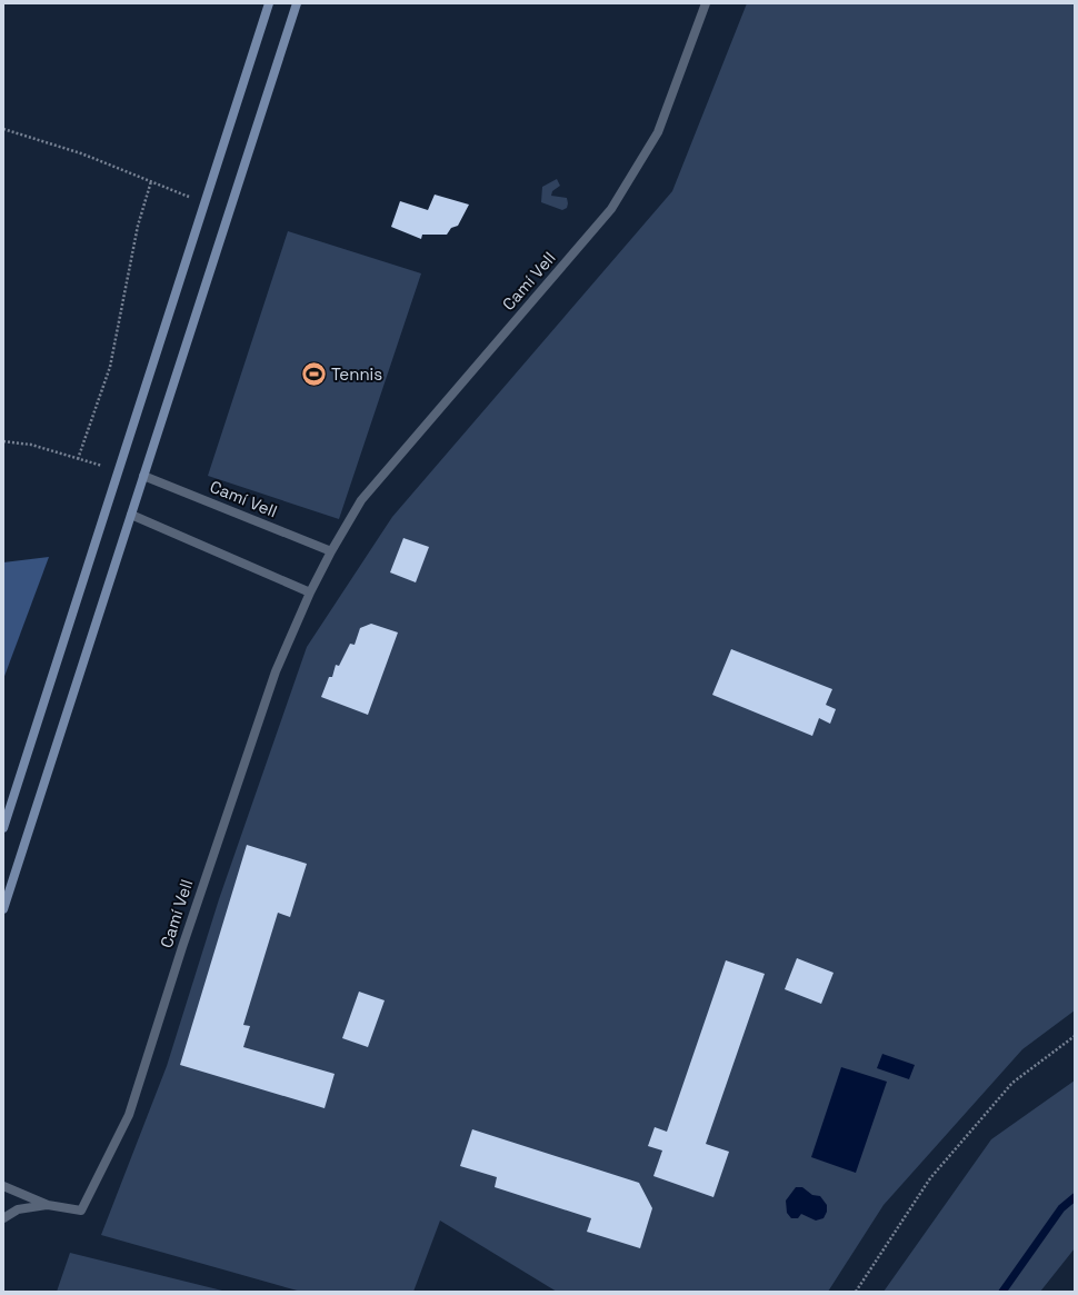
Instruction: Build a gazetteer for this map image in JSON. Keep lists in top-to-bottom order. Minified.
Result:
{"streets":{"street":["Camí Vell"]},"places":{"sports":["Tennis"]}}
